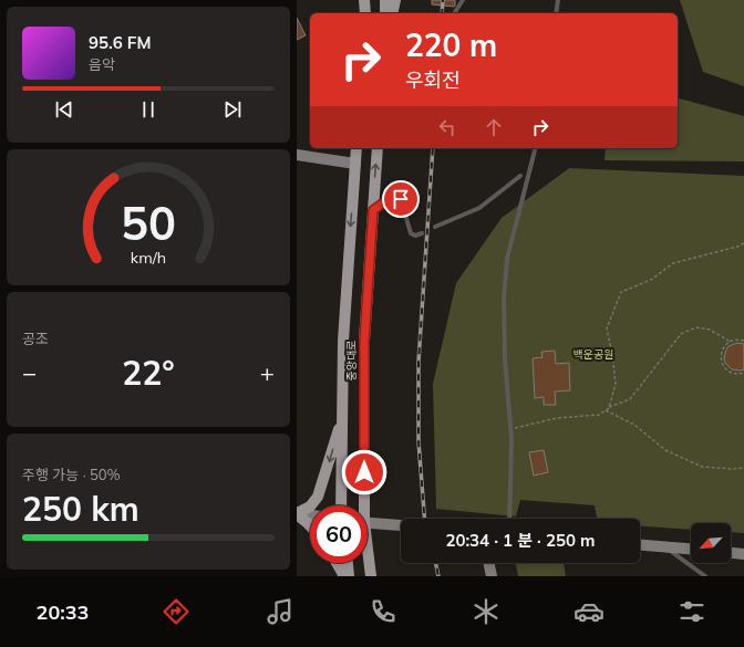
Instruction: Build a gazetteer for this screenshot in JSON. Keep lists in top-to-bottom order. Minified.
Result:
{"streets":{"main road":["중앙대로"]},"parks":["백운공원"],"north":"bottom left","page":{"turn":["220 m","우회전"],"song":["95.6 FM","음악"],"tile":["공조",["주행 가능 · 50%","250 km"]],"heat":["−","22°","+"],"limit":"60","trip":"20:34 · 1 분 · 250 m","tabs":"20:33","gauge":["50","km/h"]}}
